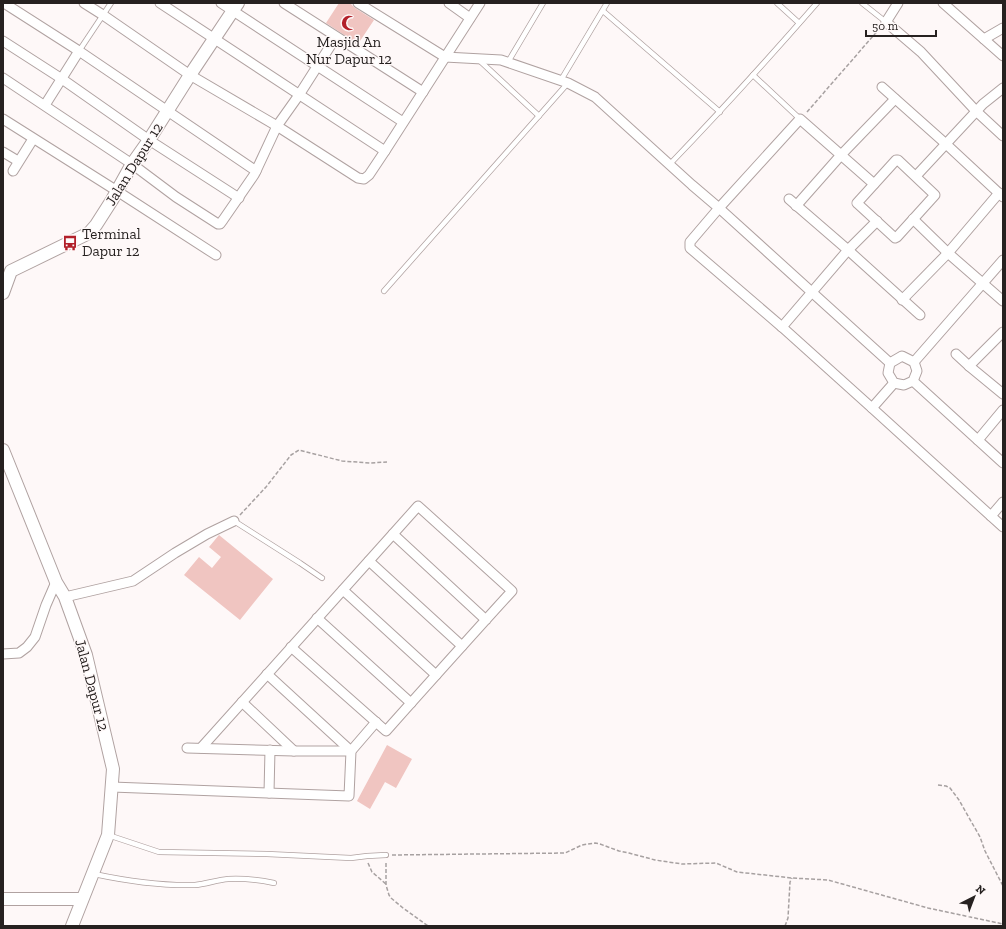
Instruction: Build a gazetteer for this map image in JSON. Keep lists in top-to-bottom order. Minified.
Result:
{"streets":{"street":["Jalan Dapur 12"]},"places":{"mosque":["Masjid An Nur Dapur 12"],"bus stop":["Terminal Dapur 12"]},"scale_bar":"50 m","north":"top right"}
